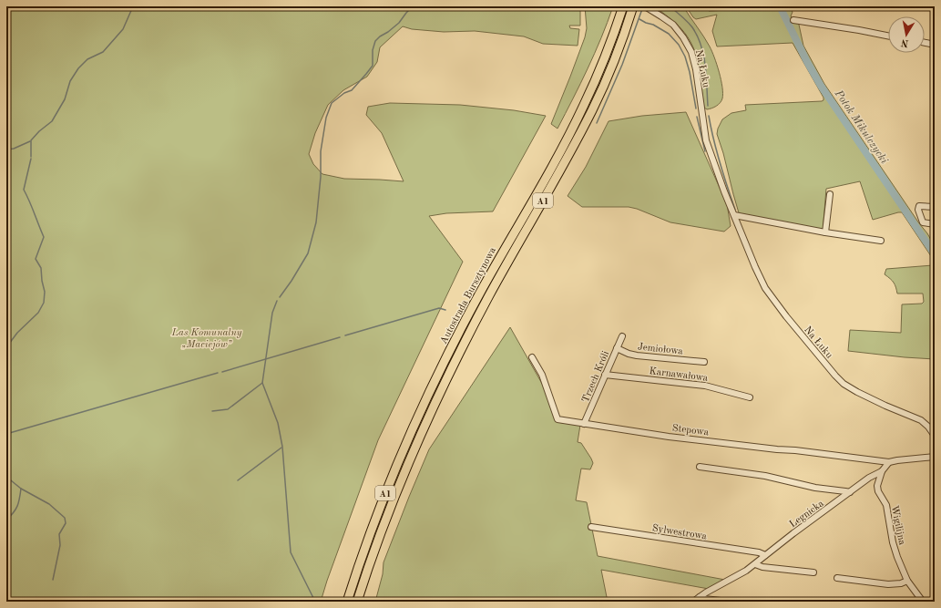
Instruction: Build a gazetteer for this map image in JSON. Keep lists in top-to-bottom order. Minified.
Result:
{"streets":{"highway":["A1","Autostrada Bursztynowa"],"street":["Na Łuku","Jemiołowa","Karnawałowa","Trzech Króli","Stepowa","Legnicka","Wigilijna","Sylwestrowa"]},"crossings":[["Jemiołowa","Trzech Króli"],["Karnawałowa","Trzech Króli"],["Trzech Króli","Stepowa"],["Stepowa","Legnicka"],["Legnicka","Wigilijna"],["Legnicka","Sylwestrowa"]],"water":["Potok Mikulczycki"],"parks":["Las Komunalny „Maciejów”"],"north":"bottom"}
